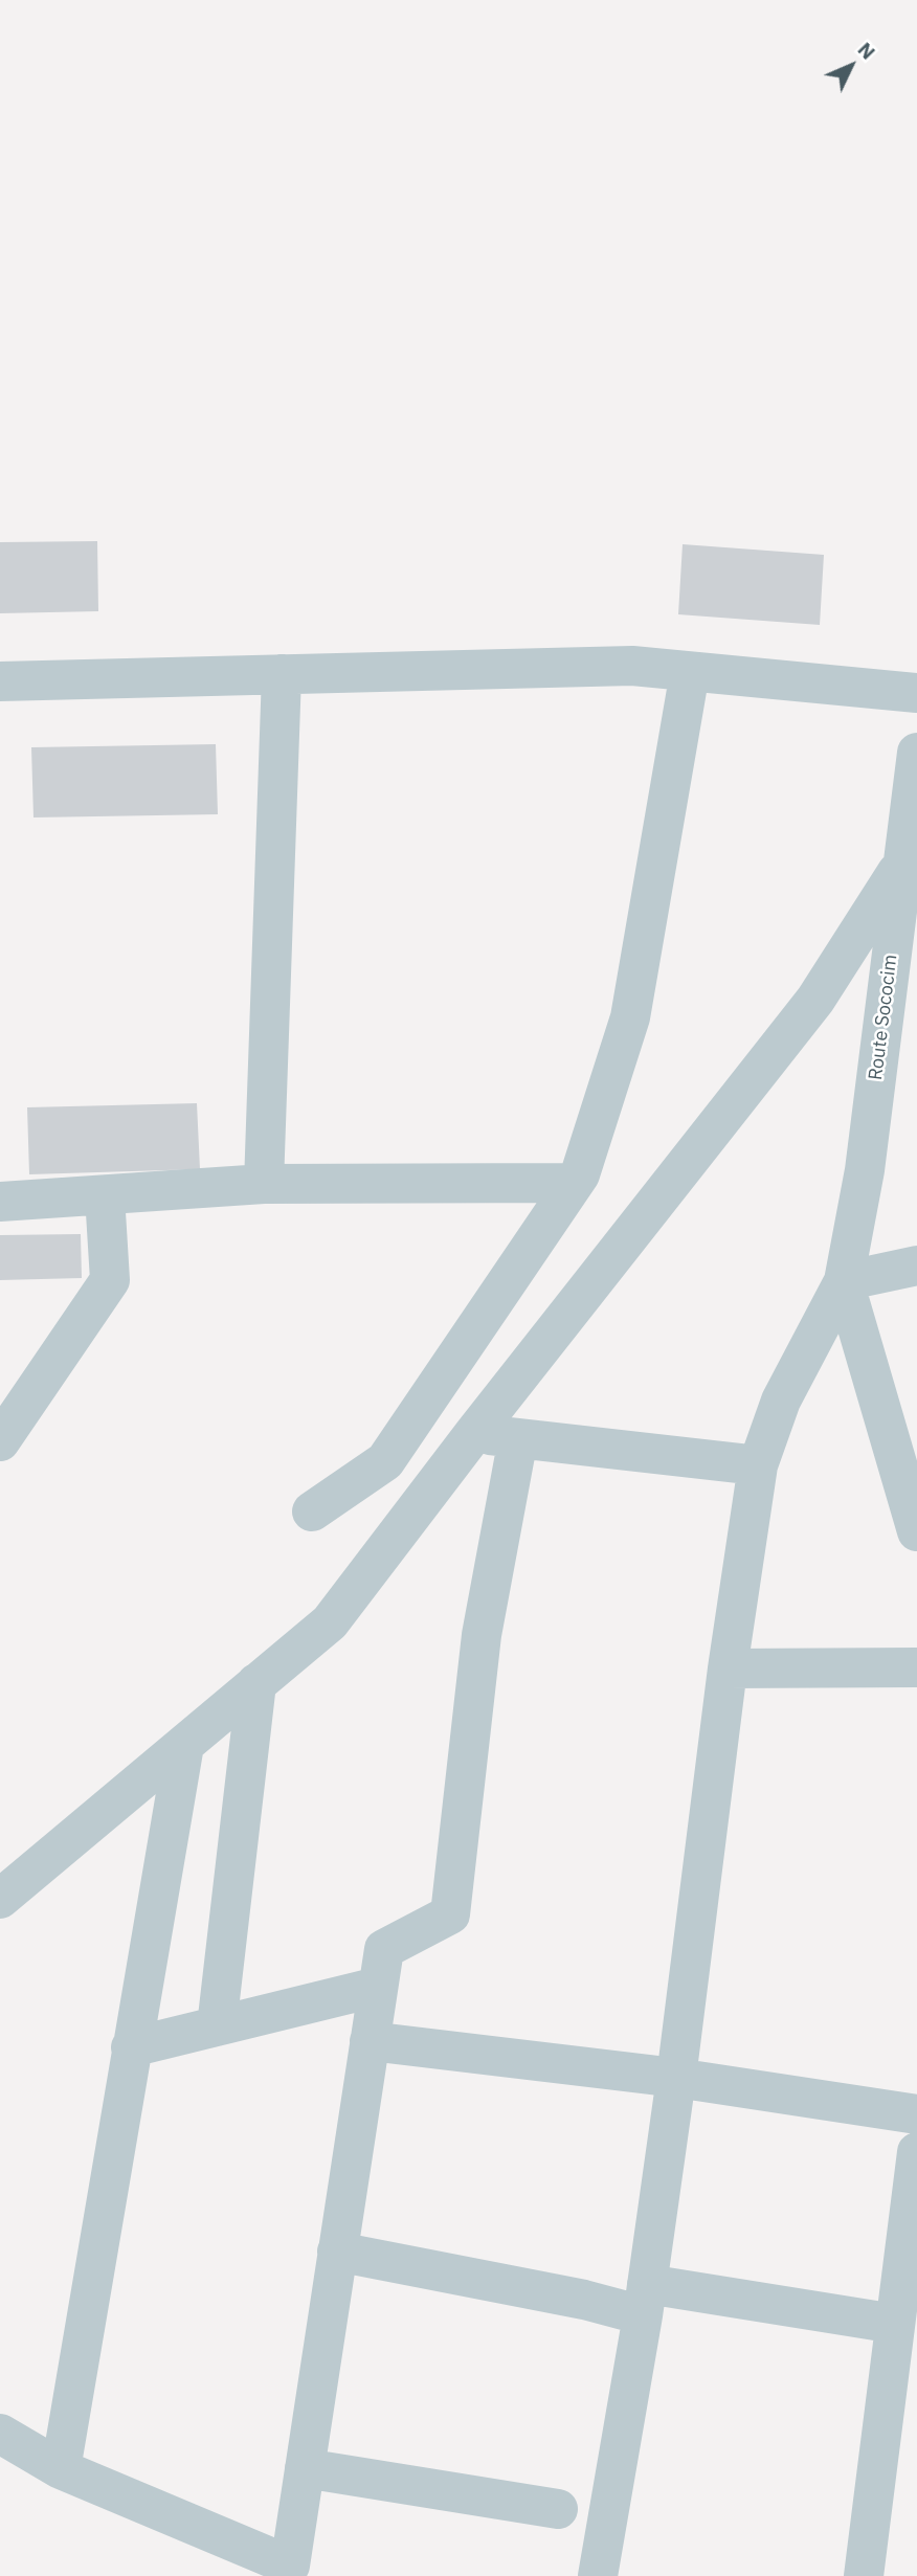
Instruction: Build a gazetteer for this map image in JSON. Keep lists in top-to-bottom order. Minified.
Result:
{"streets":{"street":["Route Sococim"]},"north":"top right"}
